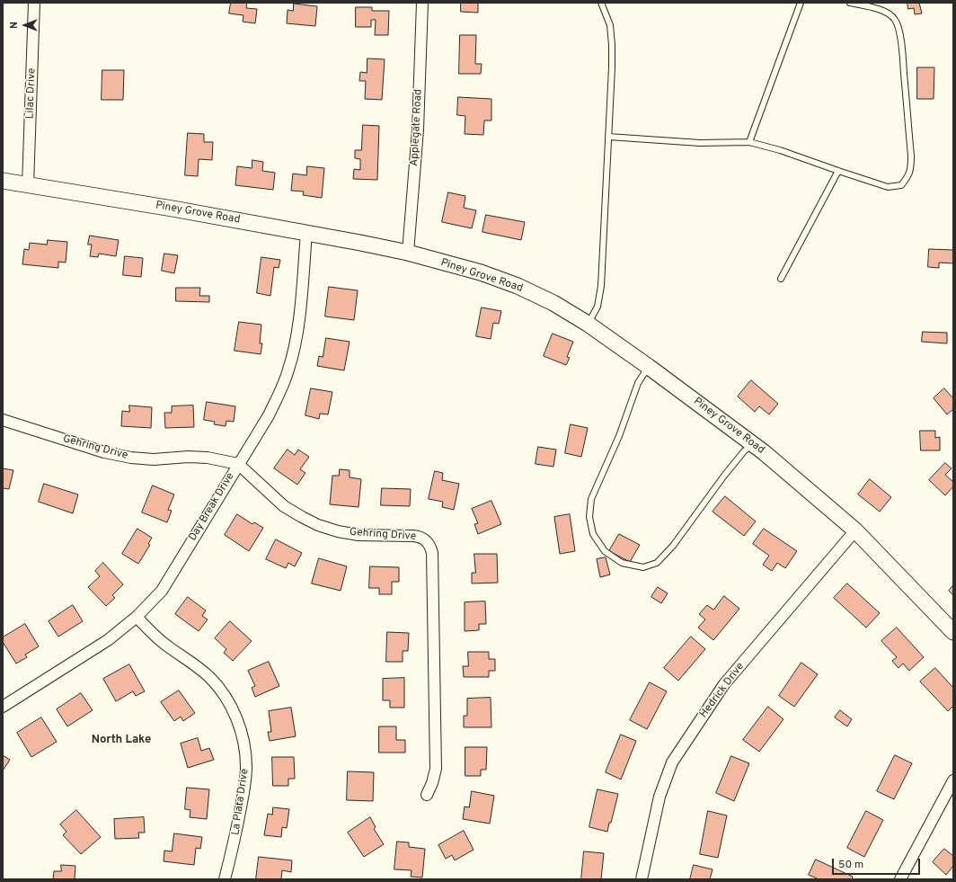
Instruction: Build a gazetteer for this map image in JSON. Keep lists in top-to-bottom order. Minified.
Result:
{"streets":{"main road":["Piney Grove Road"],"street":["Lilac Drive","Applegate Road","Gehring Drive","Day Break Drive","Hedrick Drive","La Plata Drive"]},"crossings":[["Lilac Drive","Piney Grove Road"],["Applegate Road","Piney Grove Road"],["Piney Grove Road","Day Break Drive"],["Piney Grove Road","Hedrick Drive"],["Gehring Drive","Day Break Drive"],["Day Break Drive","La Plata Drive"]],"districts":["North Lake"],"scale_bar":"50 m","north":"left"}
